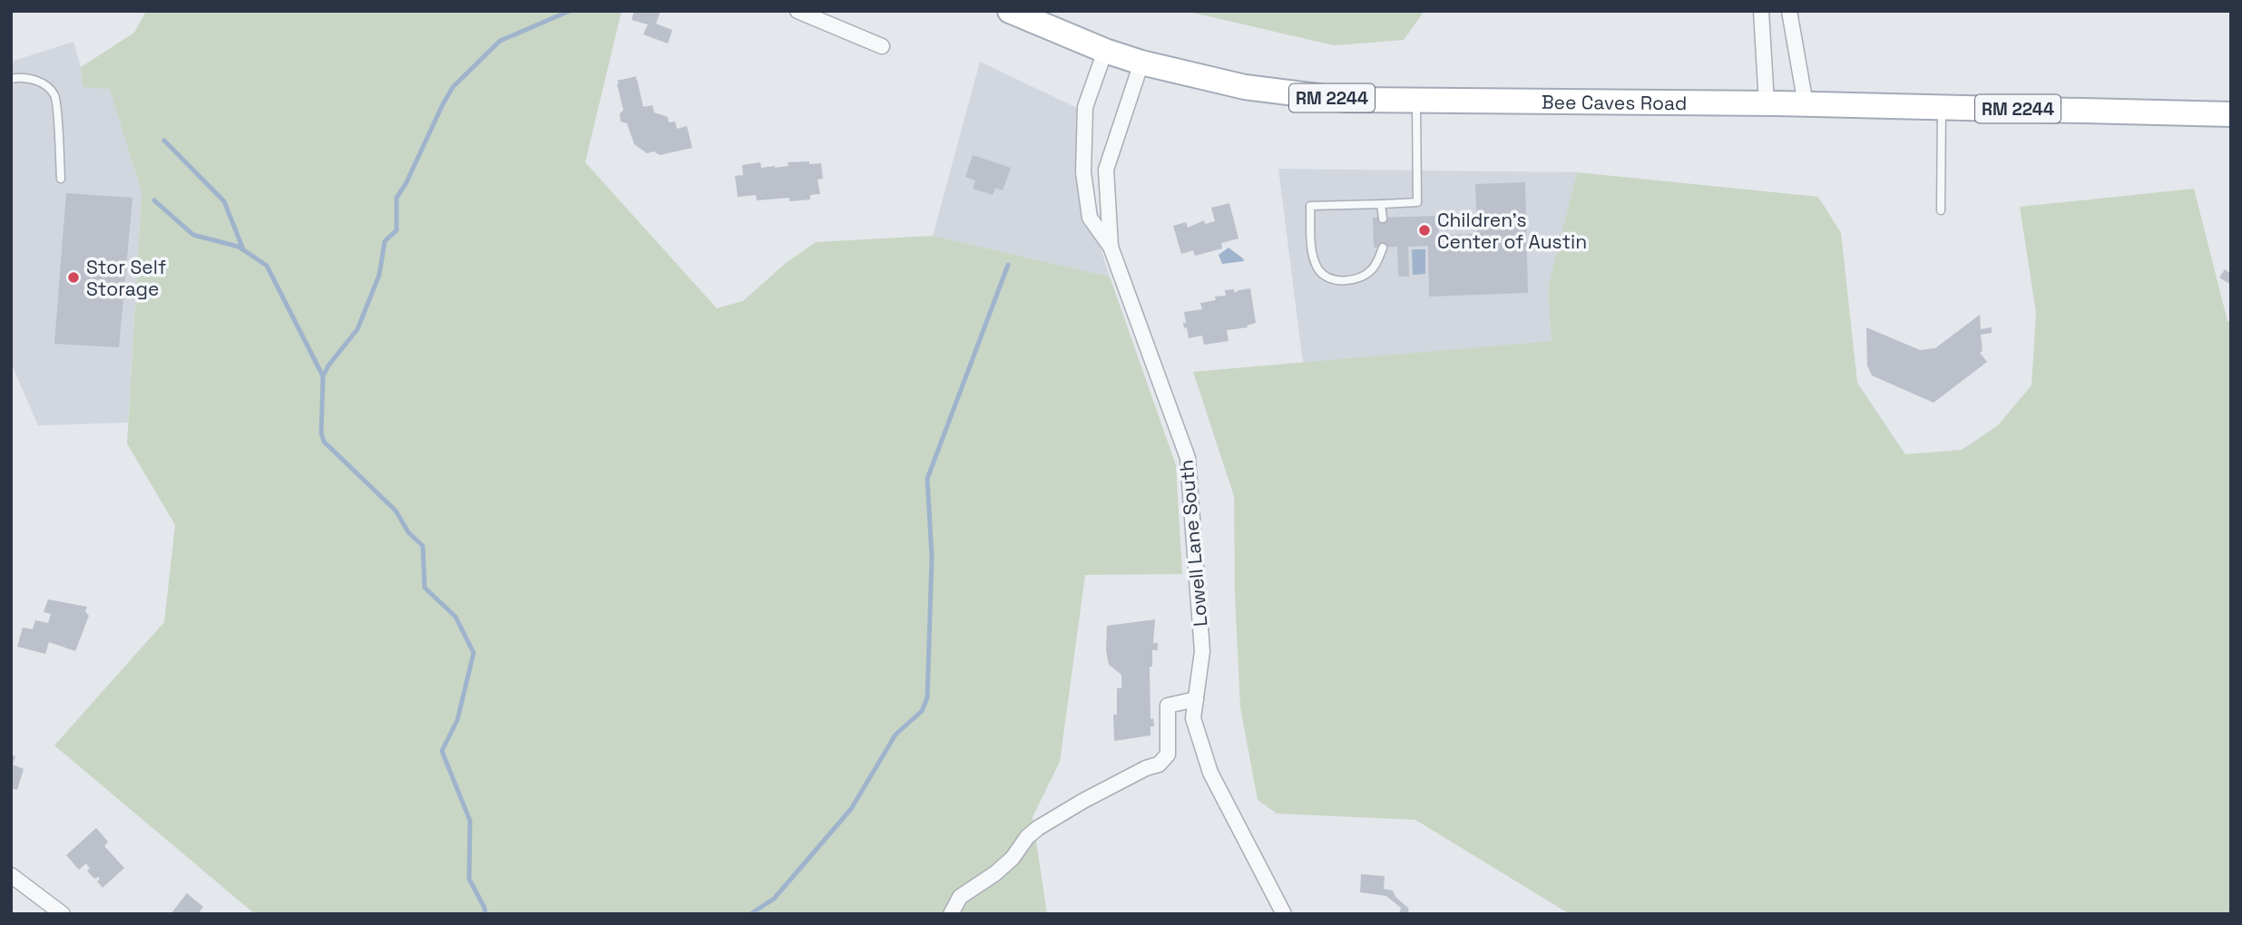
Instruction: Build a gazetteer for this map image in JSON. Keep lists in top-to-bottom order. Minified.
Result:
{"streets":{"main road":["RM 2244","Bee Caves Road"],"street":["Lowell Lane South"]},"crossings":[["Bee Caves Road","Lowell Lane South"]],"places":["Children's Center of Austin","Stor Self Storage"]}
